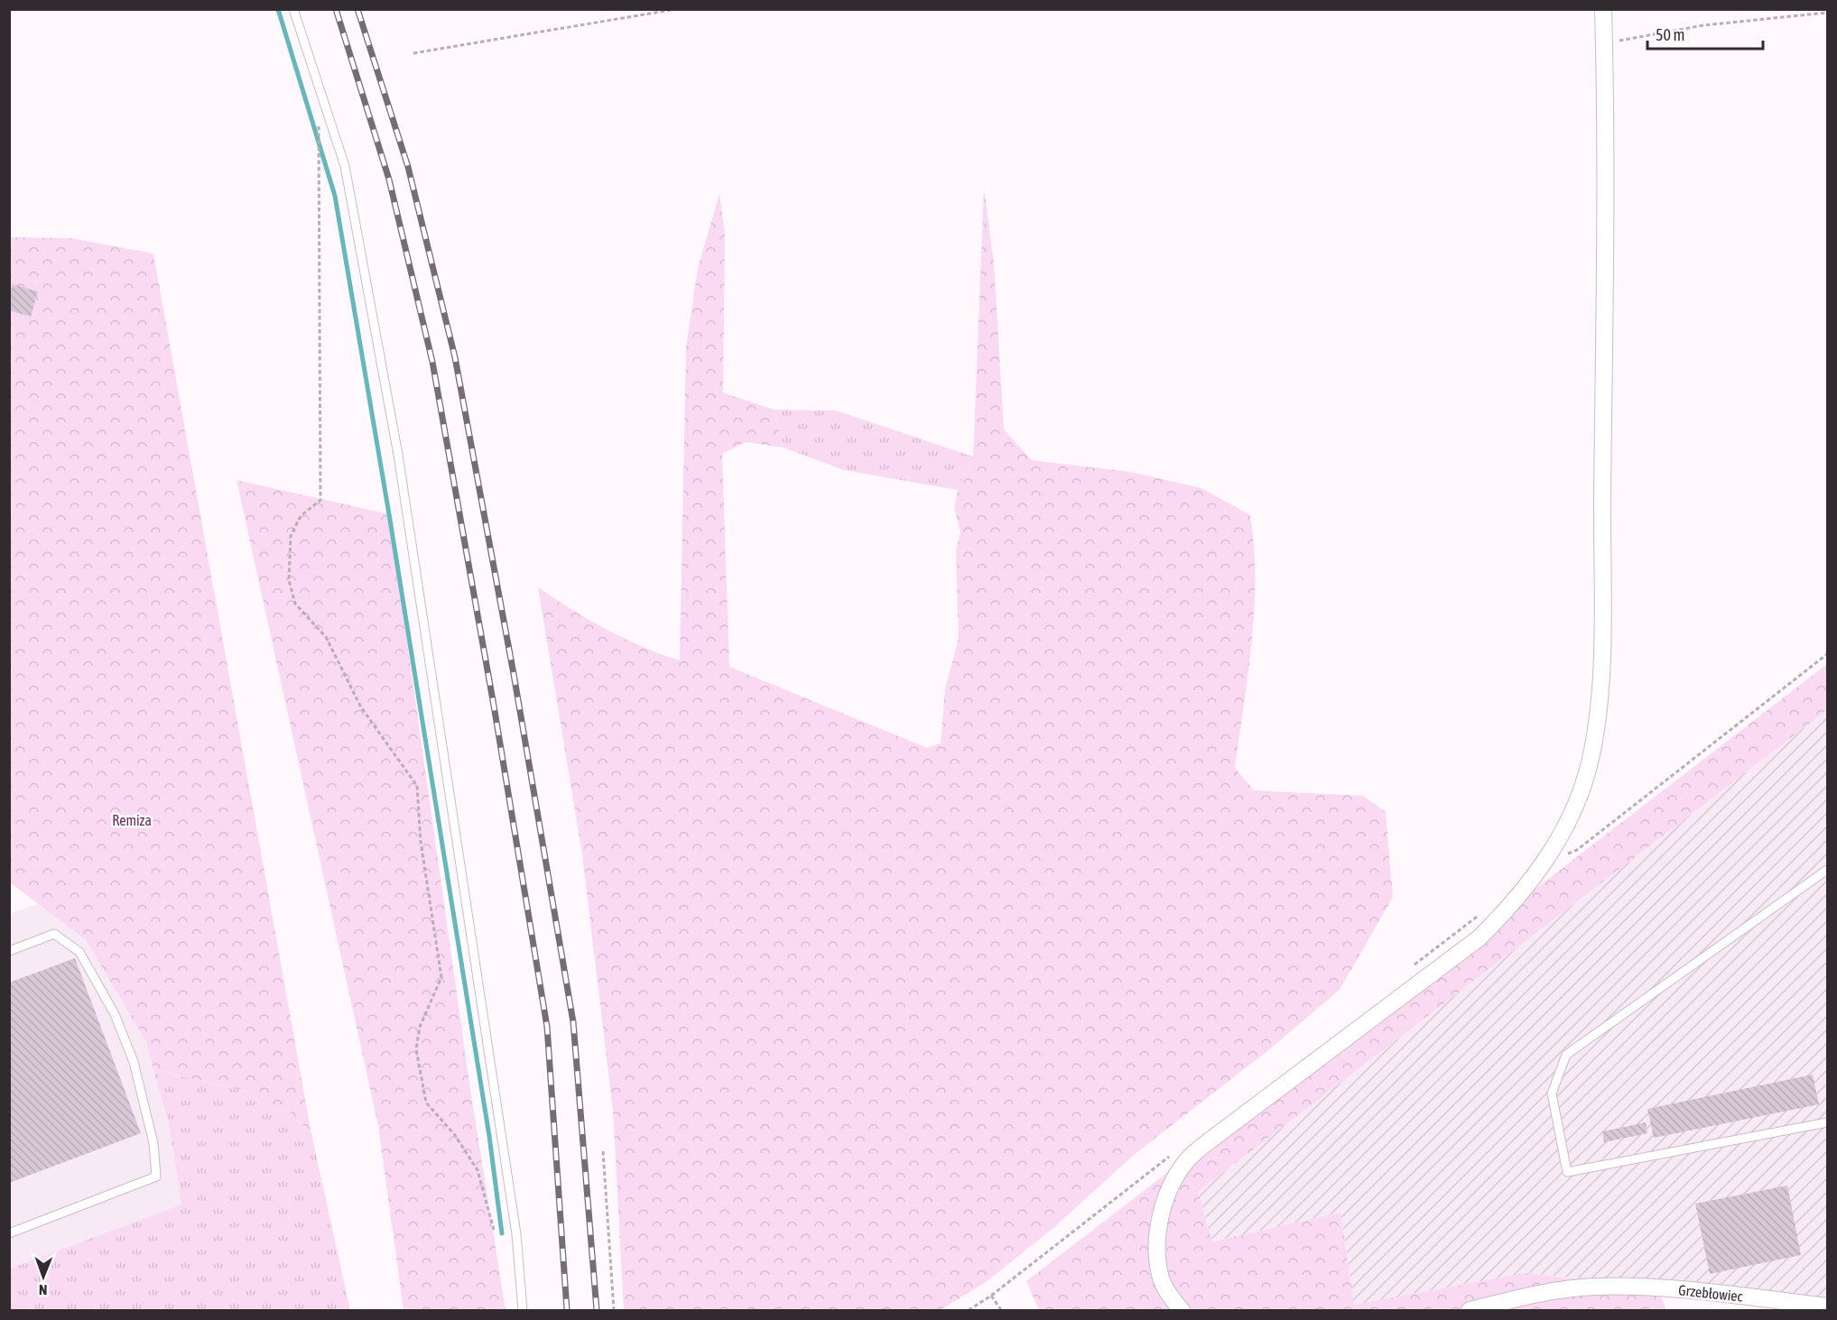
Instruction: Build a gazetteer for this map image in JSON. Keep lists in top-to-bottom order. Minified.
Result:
{"streets":{"street":["Grzebłowiec"]},"parks":["Remiza"],"scale_bar":"50 m","north":"bottom"}
